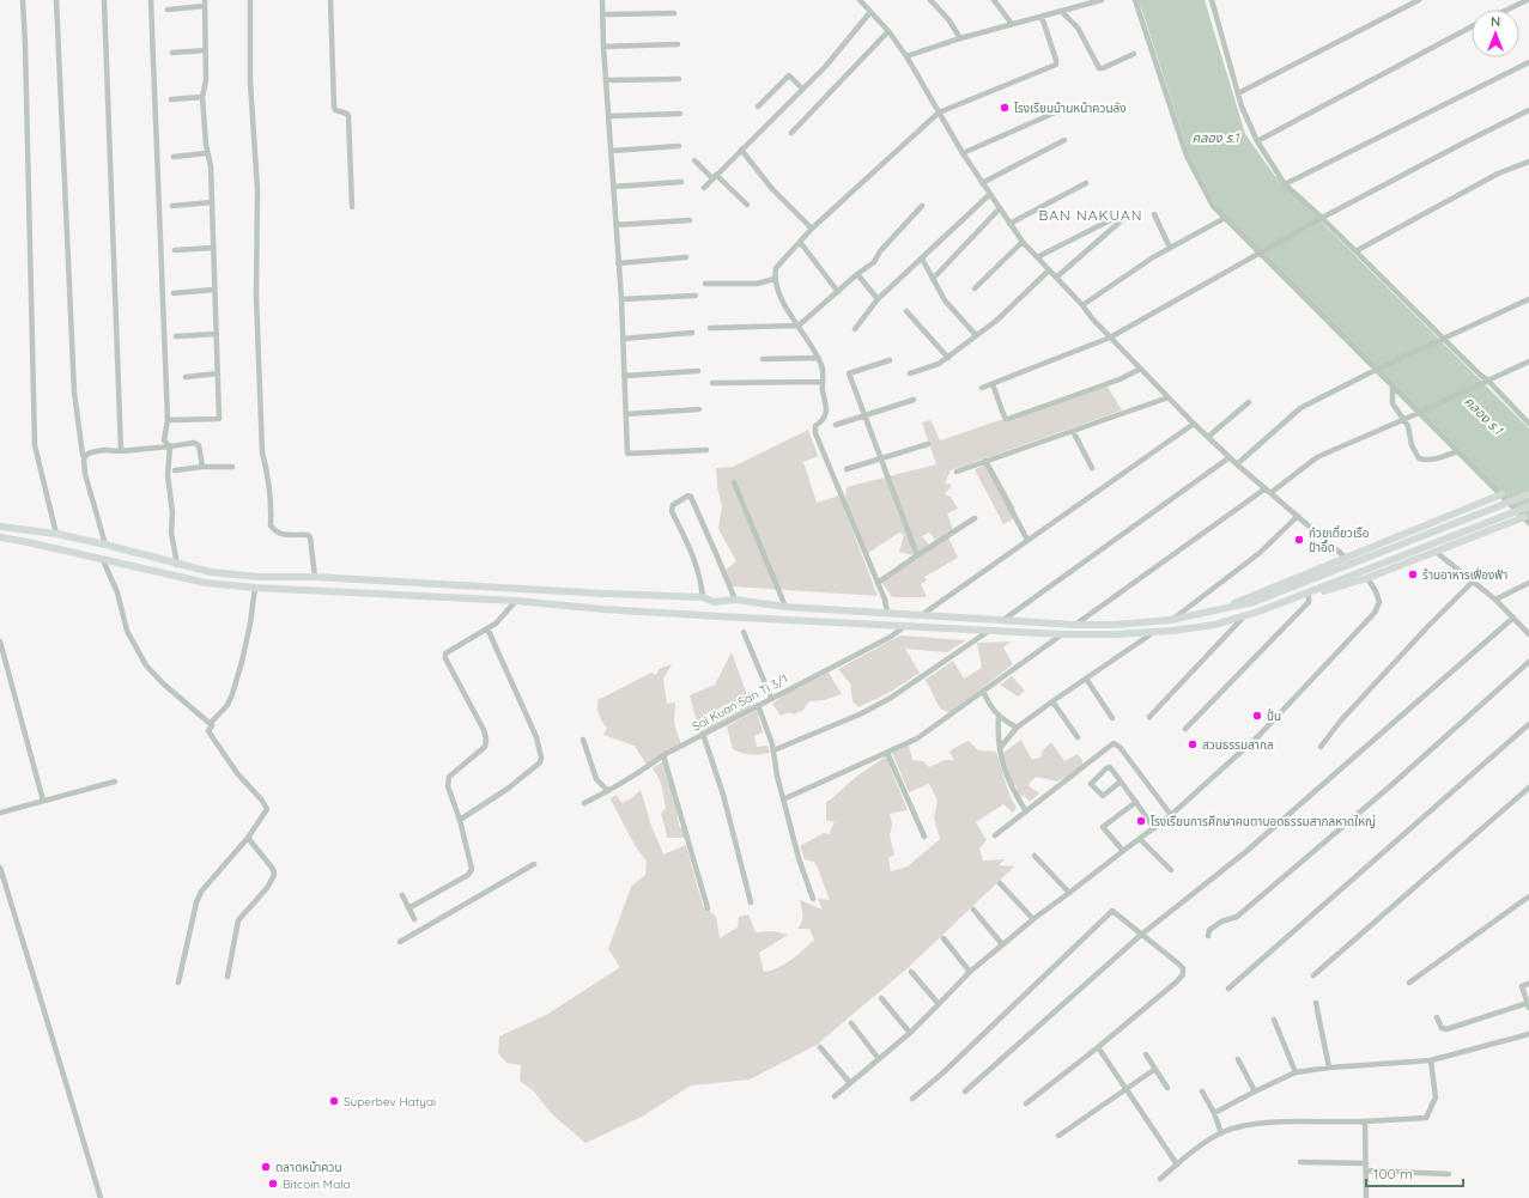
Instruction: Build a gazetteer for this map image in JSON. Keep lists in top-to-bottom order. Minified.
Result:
{"streets":{"street":["Soi Kuan San Ti 3/1"]},"districts":["BAN NAKUAN"],"water":["คลอง ร.1"],"places":["โรงเรียนบ้านหน้าควนลัง","ก๋วยเตี๋ยวเรือ ป้าอี๊ด","ร้านอาหารเฟื่องฟ้า","ปั้น","สวนธรรมสากล","โรงเรียนการศึกษาคนตาบอดธรรมสากลหาดใหญ่","Superbev Hatyai","ตลาดหน้าควน","Bitcoin Mala"],"scale_bar":"100 m","north":"top"}
